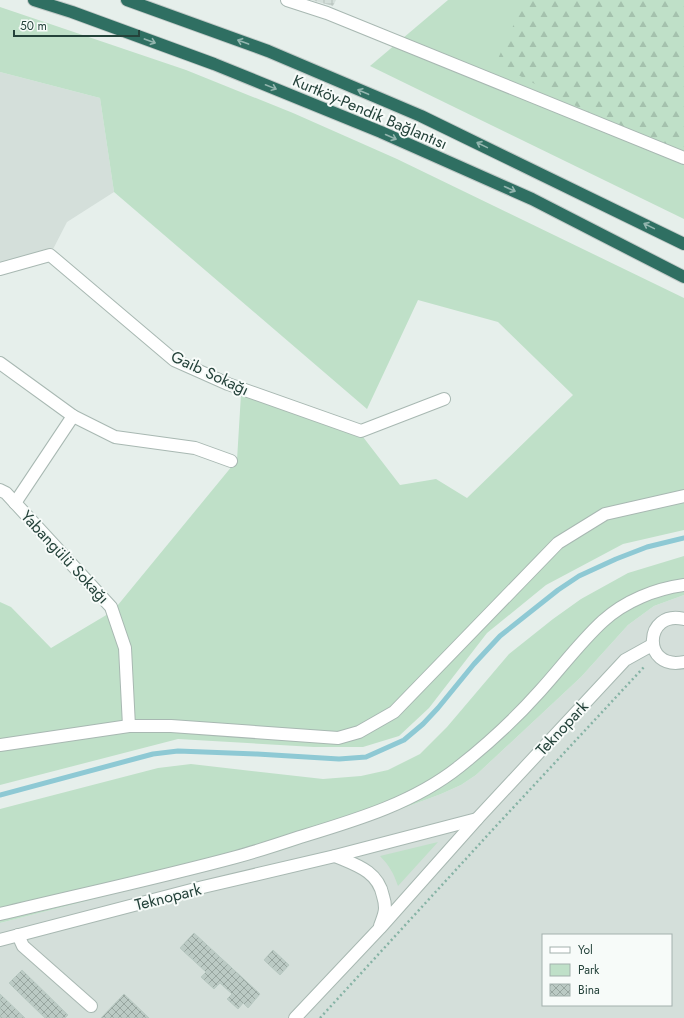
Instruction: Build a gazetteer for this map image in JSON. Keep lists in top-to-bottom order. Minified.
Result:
{"streets":{"highway":["Kurtköy-Pendik Bağlantısı"],"street":["Gaib Sokağı","Yabangülü Sokağı","Teknopark"]},"legend":["Yol","Park","Bina"],"scale_bar":"50 m"}
